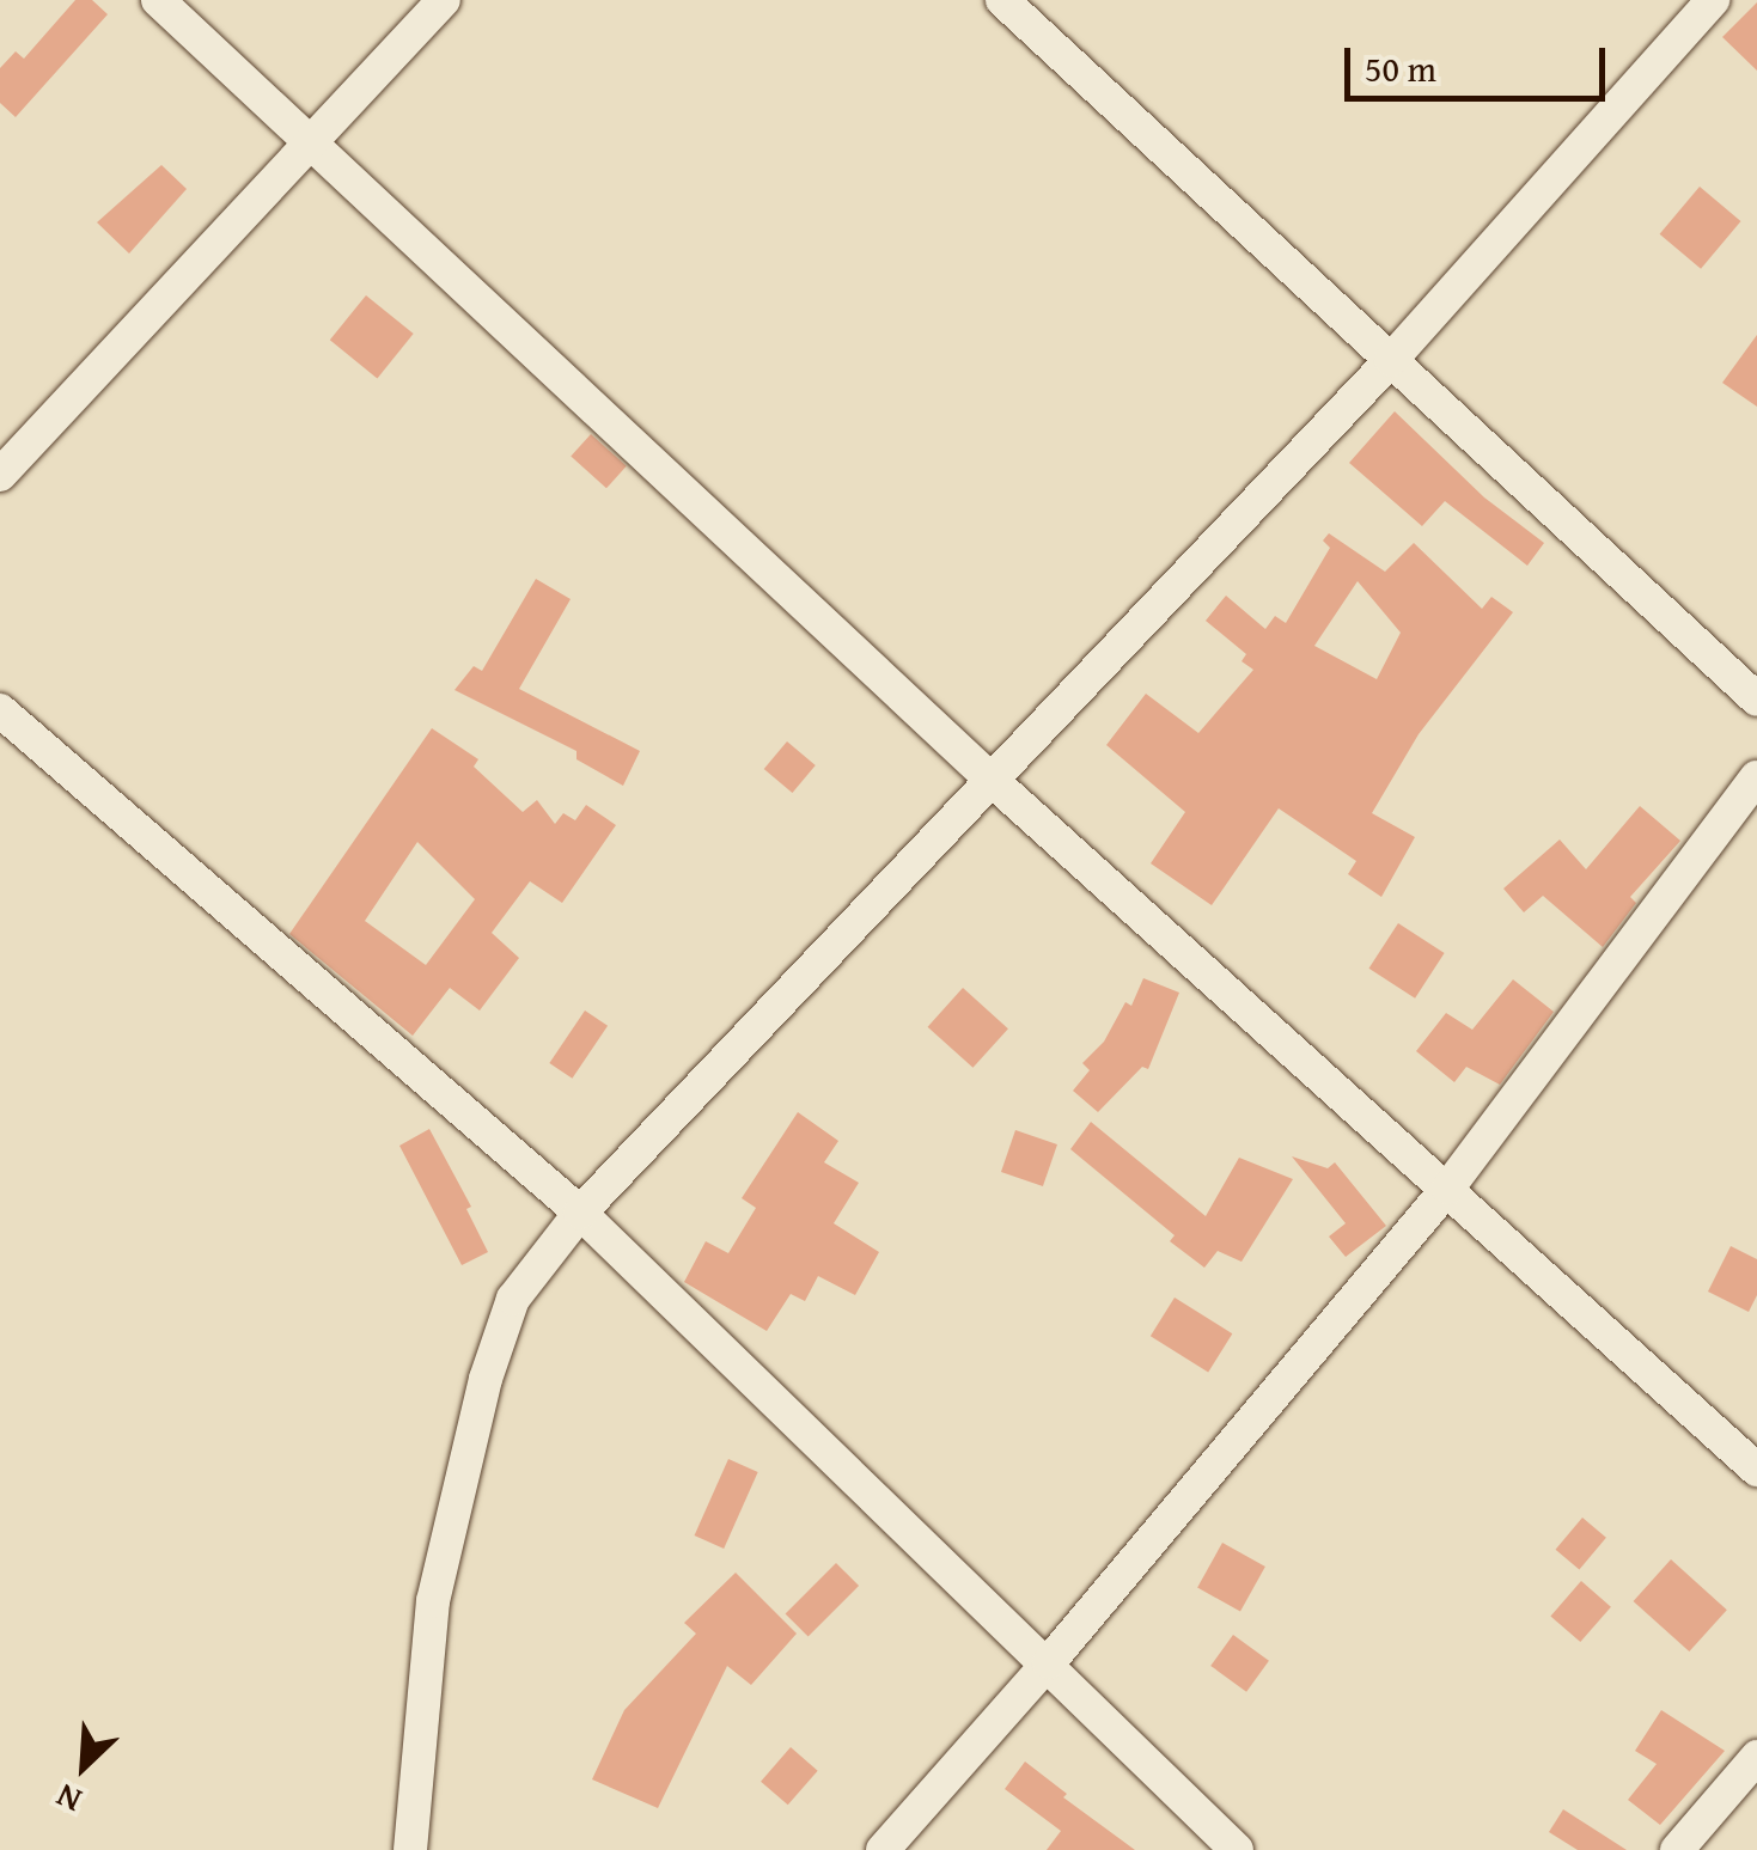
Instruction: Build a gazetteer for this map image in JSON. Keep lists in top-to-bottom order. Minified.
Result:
{"scale_bar":"50 m","north":"bottom left"}
